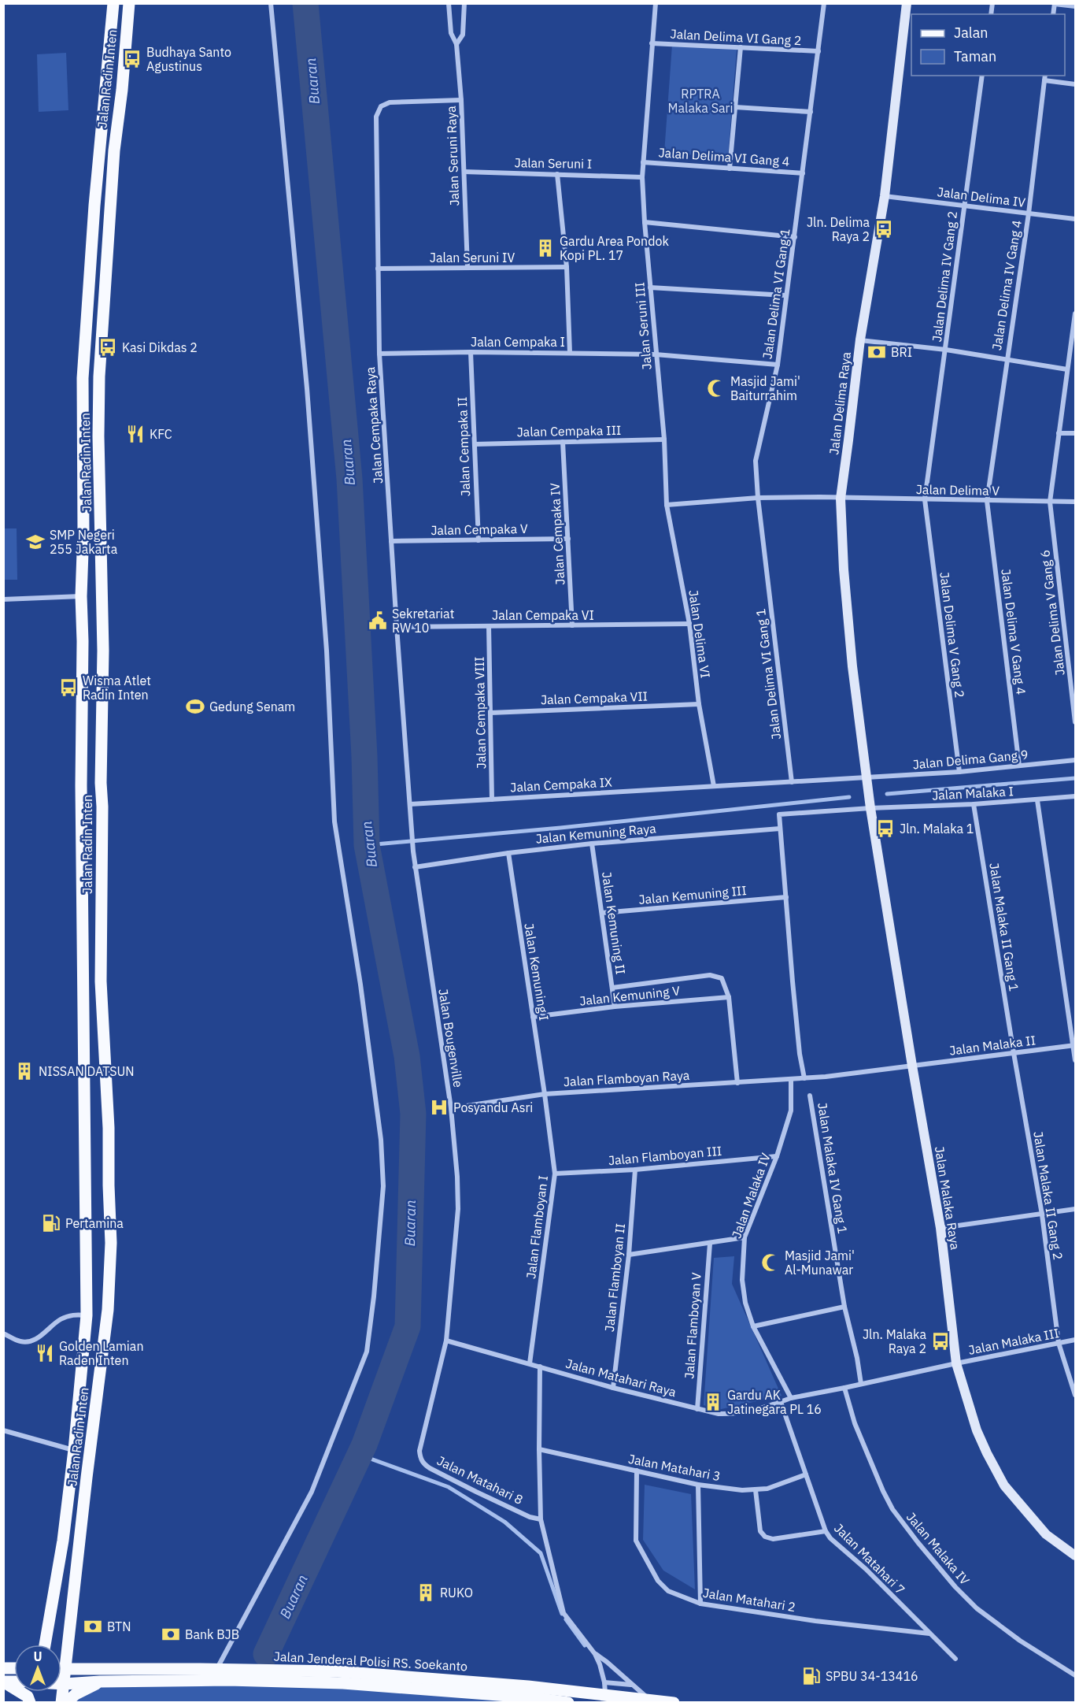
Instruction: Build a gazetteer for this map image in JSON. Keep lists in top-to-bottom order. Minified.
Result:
{"streets":{"main road":["Jalan Radin Inten","Jalan Jenderal Polisi RS. Soekanto"],"street":["Jalan Delima VI Gang 2","Jalan Seruni Raya","Jalan Delima VI Gang 4","Jalan Seruni I","Jalan Delima IV","Jalan Seruni IV","Jalan Delima IV Gang 2","Jalan Delima IV Gang 4","Jalan Delima VI Gang 1","Jalan Seruni III","Jalan Cempaka I","Jalan Delima Raya","Jalan Cempaka Raya","Jalan Cempaka III","Jalan Cempaka II","Jalan Delima V","Jalan Cempaka V","Jalan Cempaka IV","Jalan Delima V Gang 6","Jalan Cempaka VI","Jalan Delima V Gang 4","Jalan Delima VI","Jalan Delima V Gang 2","Jalan Cempaka VII","Jalan Cempaka VIII","Jalan Delima Gang 9","Jalan Cempaka IX","Jalan Malaka I","Jalan Kemuning Raya","Jalan Kemuning III","Jalan Kemuning II","Jalan Malaka II Gang 1","Jalan Kemuning I","Jalan Kemuning V","Jalan Bougenville","Jalan Malaka II","Jalan Flamboyan Raya","Jalan Flamboyan III","Jalan Malaka IV Gang 1","Jalan Malaka IV","Jalan Malaka II Gang 2","Jalan Malaka Raya","Jalan Flamboyan I","Jalan Flamboyan II","Jalan Flamboyan V","Jalan Malaka III","Jalan Matahari Raya","Jalan Matahari 3","Jalan Matahari 8","Jalan Matahari 7","Jalan Matahari 2"]},"crossings":[["Jalan Delima VI Gang 2","Jalan Delima VI Gang 1"],["Jalan Delima VI Gang 2","Jalan Seruni III"],["Jalan Radin Inten","Jalan Jenderal Polisi RS. Soekanto"],["Jalan Seruni Raya","Jalan Seruni I"],["Jalan Seruni Raya","Jalan Seruni IV"],["Jalan Seruni Raya","Jalan Cempaka Raya"],["Jalan Delima VI Gang 4","Jalan Delima VI Gang 1"],["Jalan Delima VI Gang 4","Jalan Seruni III"],["Jalan Seruni I","Jalan Seruni III"],["Jalan Delima IV","Jalan Delima IV Gang 2"],["Jalan Delima IV","Jalan Delima IV Gang 4"],["Jalan Delima IV","Jalan Delima Raya"],["Jalan Seruni IV","Jalan Cempaka Raya"],["Jalan Delima IV Gang 2","Jalan Delima V"],["Jalan Delima IV Gang 2","Jalan Delima V Gang 2"],["Jalan Delima IV Gang 4","Jalan Delima V"],["Jalan Delima IV Gang 4","Jalan Delima V Gang 4"],["Jalan Delima VI Gang 1","Jalan Cempaka I"],["Jalan Seruni III","Jalan Cempaka I"],["Jalan Seruni III","Jalan Cempaka III"],["Jalan Seruni III","Jalan Delima VI"],["Jalan Cempaka I","Jalan Cempaka Raya"],["Jalan Cempaka I","Jalan Cempaka II"],["Jalan Delima Raya","Jalan Delima V"],["Jalan Delima Raya","Jalan Delima Gang 9"],["Jalan Delima Raya","Jalan Malaka I"],["Jalan Delima Raya","Jalan Malaka Raya"],["Jalan Cempaka Raya","Jalan Cempaka V"],["Jalan Cempaka Raya","Jalan Cempaka VI"],["Jalan Cempaka Raya","Jalan Cempaka IX"],["Jalan Cempaka Raya","Jalan Bougenville"],["Jalan Cempaka III","Jalan Cempaka II"],["Jalan Cempaka III","Jalan Cempaka IV"],["Jalan Cempaka II","Jalan Cempaka V"],["Jalan Delima V","Jalan Delima V Gang 6"],["Jalan Delima V","Jalan Delima V Gang 4"],["Jalan Delima V","Jalan Delima V Gang 2"],["Jalan Cempaka V","Jalan Cempaka IV"],["Jalan Cempaka IV","Jalan Cempaka VI"],["Jalan Cempaka VI","Jalan Delima VI"],["Jalan Cempaka VI","Jalan Cempaka VIII"],["Jalan Delima V Gang 4","Jalan Delima Gang 9"],["Jalan Delima VI","Jalan Cempaka VII"],["Jalan Delima VI","Jalan Cempaka IX"],["Jalan Delima V Gang 2","Jalan Delima Gang 9"],["Jalan Cempaka VII","Jalan Cempaka VIII"],["Jalan Cempaka VIII","Jalan Cempaka IX"],["Jalan Malaka I","Jalan Malaka II Gang 1"],["Jalan Malaka I","Jalan Malaka Raya"],["Jalan Kemuning Raya","Jalan Kemuning II"],["Jalan Kemuning Raya","Jalan Kemuning I"],["Jalan Kemuning Raya","Jalan Bougenville"],["Jalan Kemuning III","Jalan Kemuning II"],["Jalan Kemuning II","Jalan Kemuning V"],["Jalan Malaka II Gang 1","Jalan Malaka II"],["Jalan Malaka II Gang 1","Jalan Malaka II Gang 2"],["Jalan Kemuning I","Jalan Kemuning V"],["Jalan Kemuning I","Jalan Flamboyan Raya"],["Jalan Kemuning I","Jalan Flamboyan I"],["Jalan Bougenville","Jalan Flamboyan Raya"],["Jalan Bougenville","Jalan Matahari Raya"],["Jalan Bougenville","Jalan Matahari 8"],["Jalan Malaka II","Jalan Malaka II Gang 2"],["Jalan Malaka II","Jalan Malaka Raya"],["Jalan Flamboyan Raya","Jalan Malaka IV"],["Jalan Flamboyan Raya","Jalan Flamboyan I"],["Jalan Flamboyan III","Jalan Malaka IV"],["Jalan Flamboyan III","Jalan Flamboyan I"],["Jalan Flamboyan III","Jalan Flamboyan II"],["Jalan Malaka IV","Jalan Matahari Raya"],["Jalan Malaka II Gang 2","Jalan Malaka III"],["Jalan Malaka Raya","Jalan Malaka III"],["Jalan Flamboyan I","Jalan Matahari Raya"],["Jalan Flamboyan II","Jalan Matahari Raya"],["Jalan Flamboyan V","Jalan Matahari Raya"],["Jalan Matahari Raya","Jalan Matahari 8"],["Jalan Matahari Raya","Jalan Matahari 7"],["Jalan Matahari 3","Jalan Matahari 7"],["Jalan Matahari 3","Jalan Matahari 2"],["Jalan Matahari 7","Jalan Matahari 2"]],"water":["Buaran"],"parks":["RPTRA Malaka Sari"],"places":{"bus stop":["Budhaya Santo Agustinus","Jln. Delima Raya 2","Kasi Dikdas 2","Wisma Atlet Radin Inten","Jln. Malaka 1","Jln. Malaka Raya 2"],"building":["Gardu Area Pondok Kopi PL. 17","NISSAN DATSUN","Gardu AK Jatinegara PL 16","RUKO"],"bank":["BRI","BTN","Bank BJB"],"mosque":["Masjid Jami' Baiturrahim","Masjid Jami' Al-Munawar"],"restaurant":["KFC","Golden Lamian Raden Inten"],"school or university":["SMP Negeri 255 Jakarta"],"public building":["Sekretariat RW 10"],"sports":["Gedung Senam"],"hospital":["Posyandu Asri"],"fuel station":["Pertamina","SPBU 34-13416"]},"legend":["Jalan","Taman"],"north":"top"}
